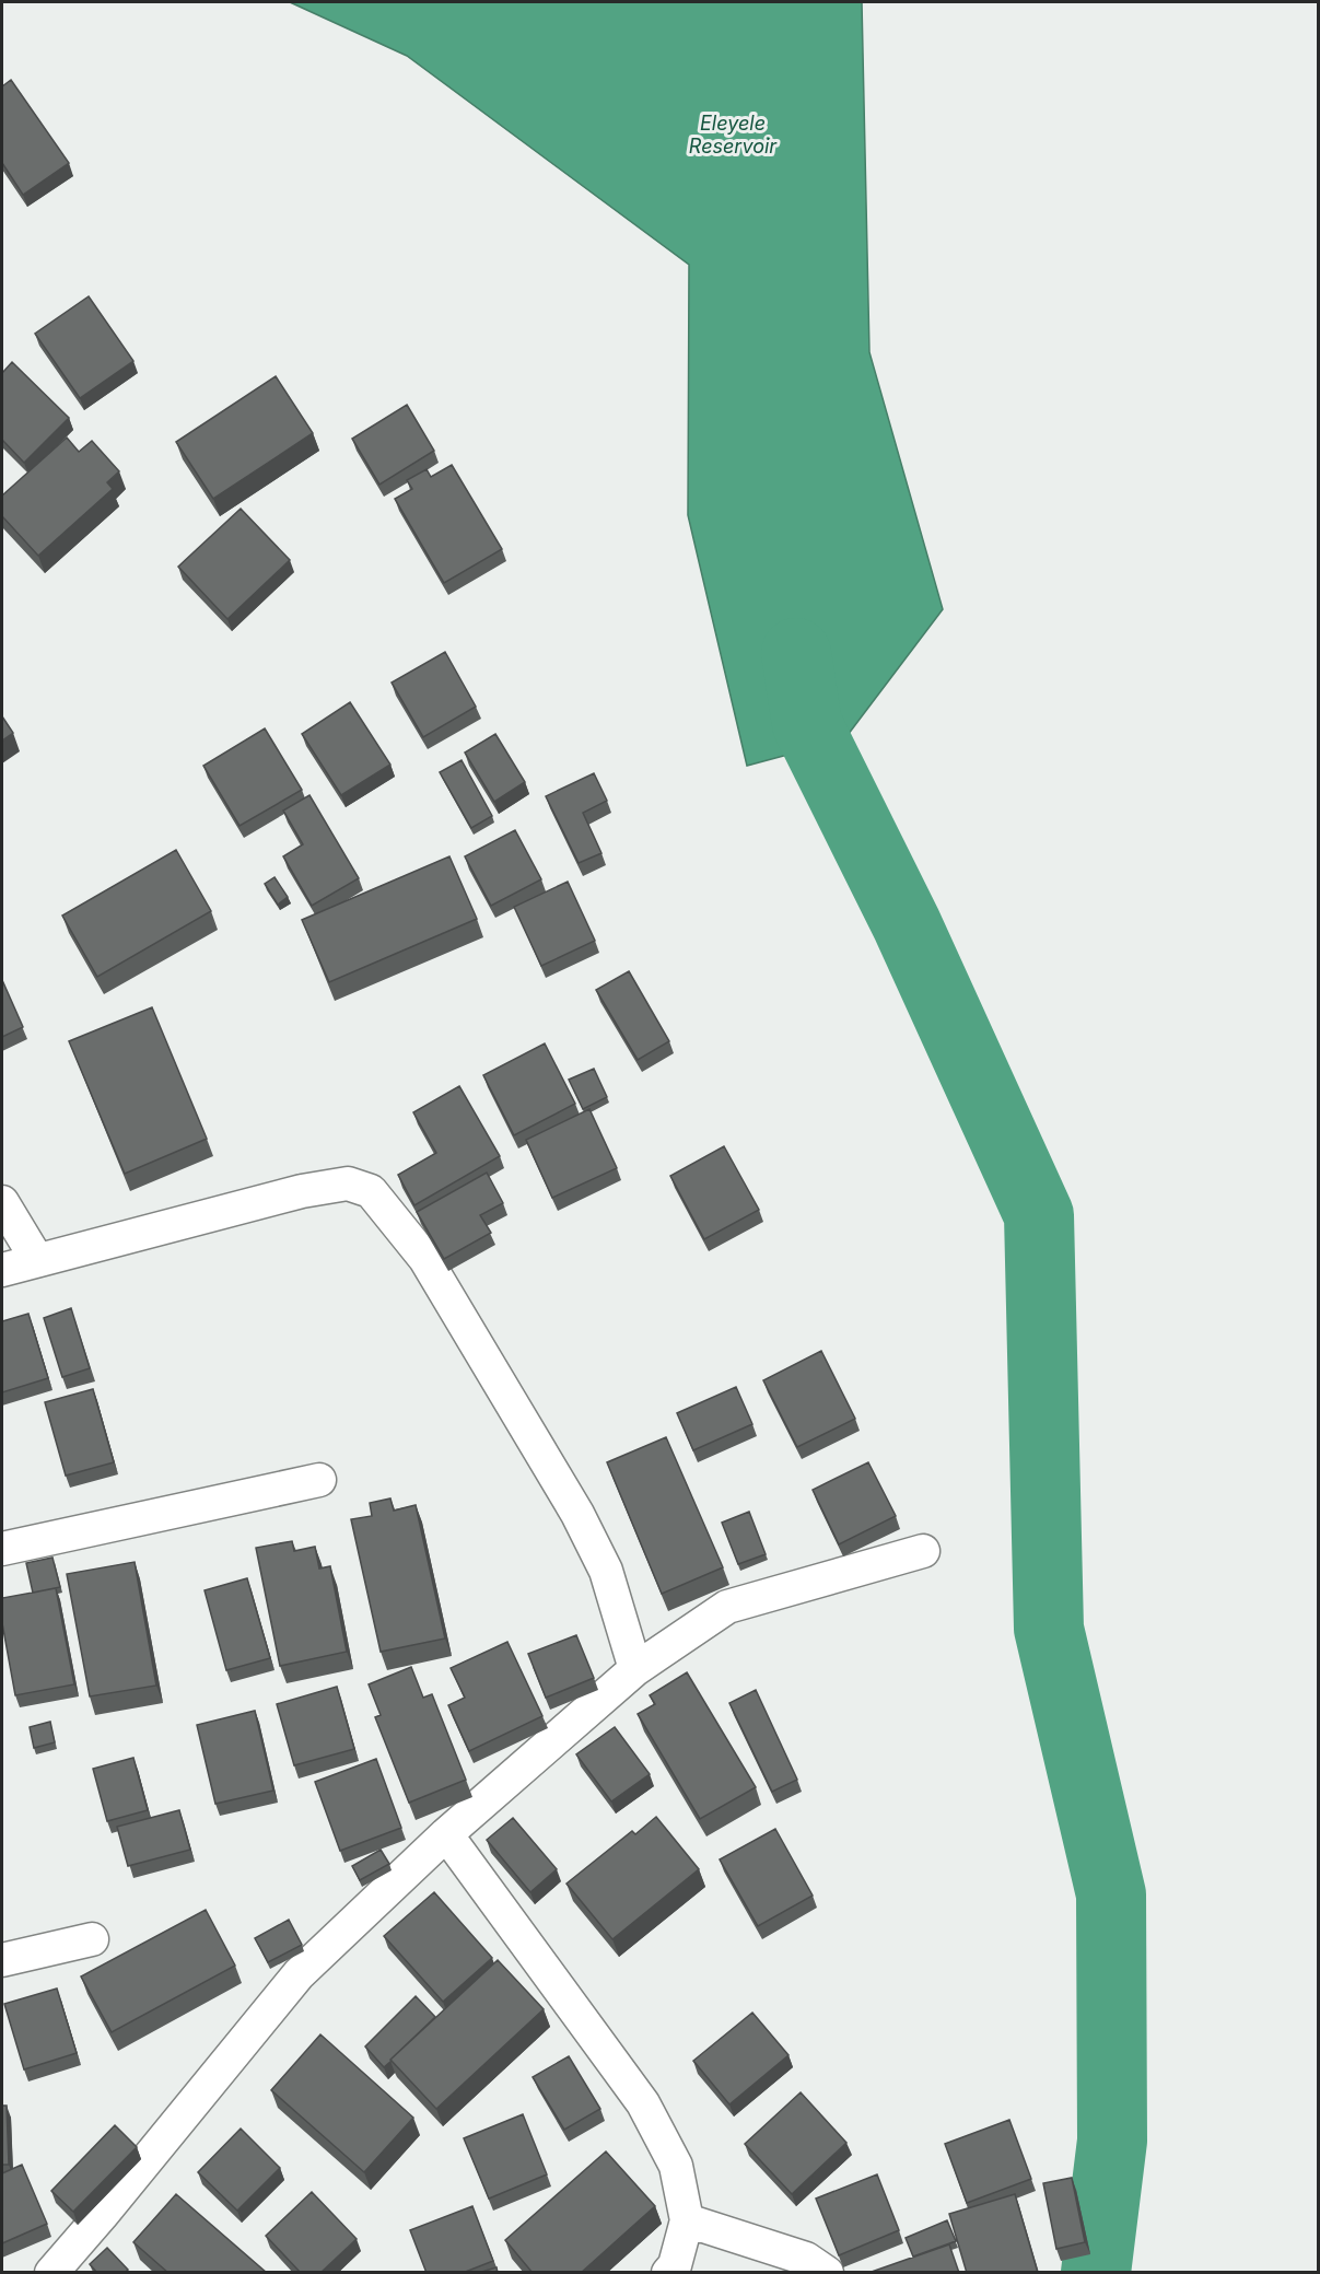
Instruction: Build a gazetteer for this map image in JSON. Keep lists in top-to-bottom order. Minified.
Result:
{"water":["Eleyele Reservoir"]}
